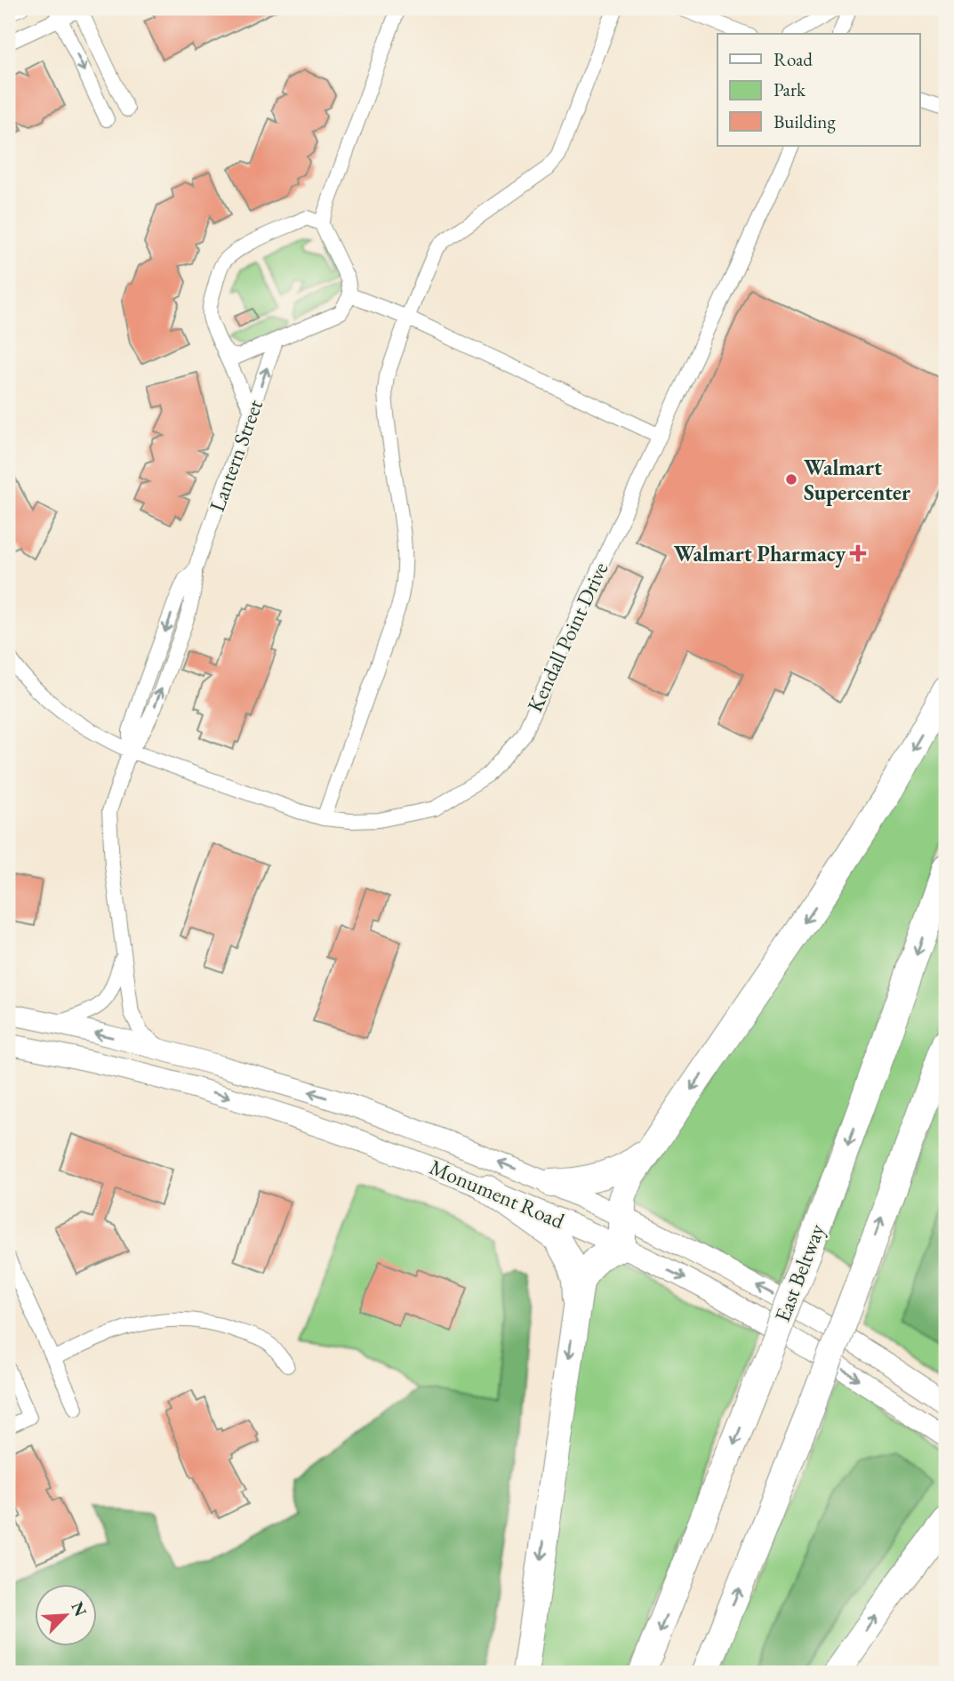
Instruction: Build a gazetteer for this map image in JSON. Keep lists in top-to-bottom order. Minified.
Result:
{"streets":{"highway":["East Beltway"],"main road":["Monument Road"],"street":["Lantern Street","Kendall Point Drive"]},"crossings":[["Lantern Street","Kendall Point Drive"],["Lantern Street","Monument Road"]],"places":{"other":["Walmart Supercenter"],"health":["Walmart Pharmacy"]},"legend":["Road","Park","Building"],"north":"top right"}
